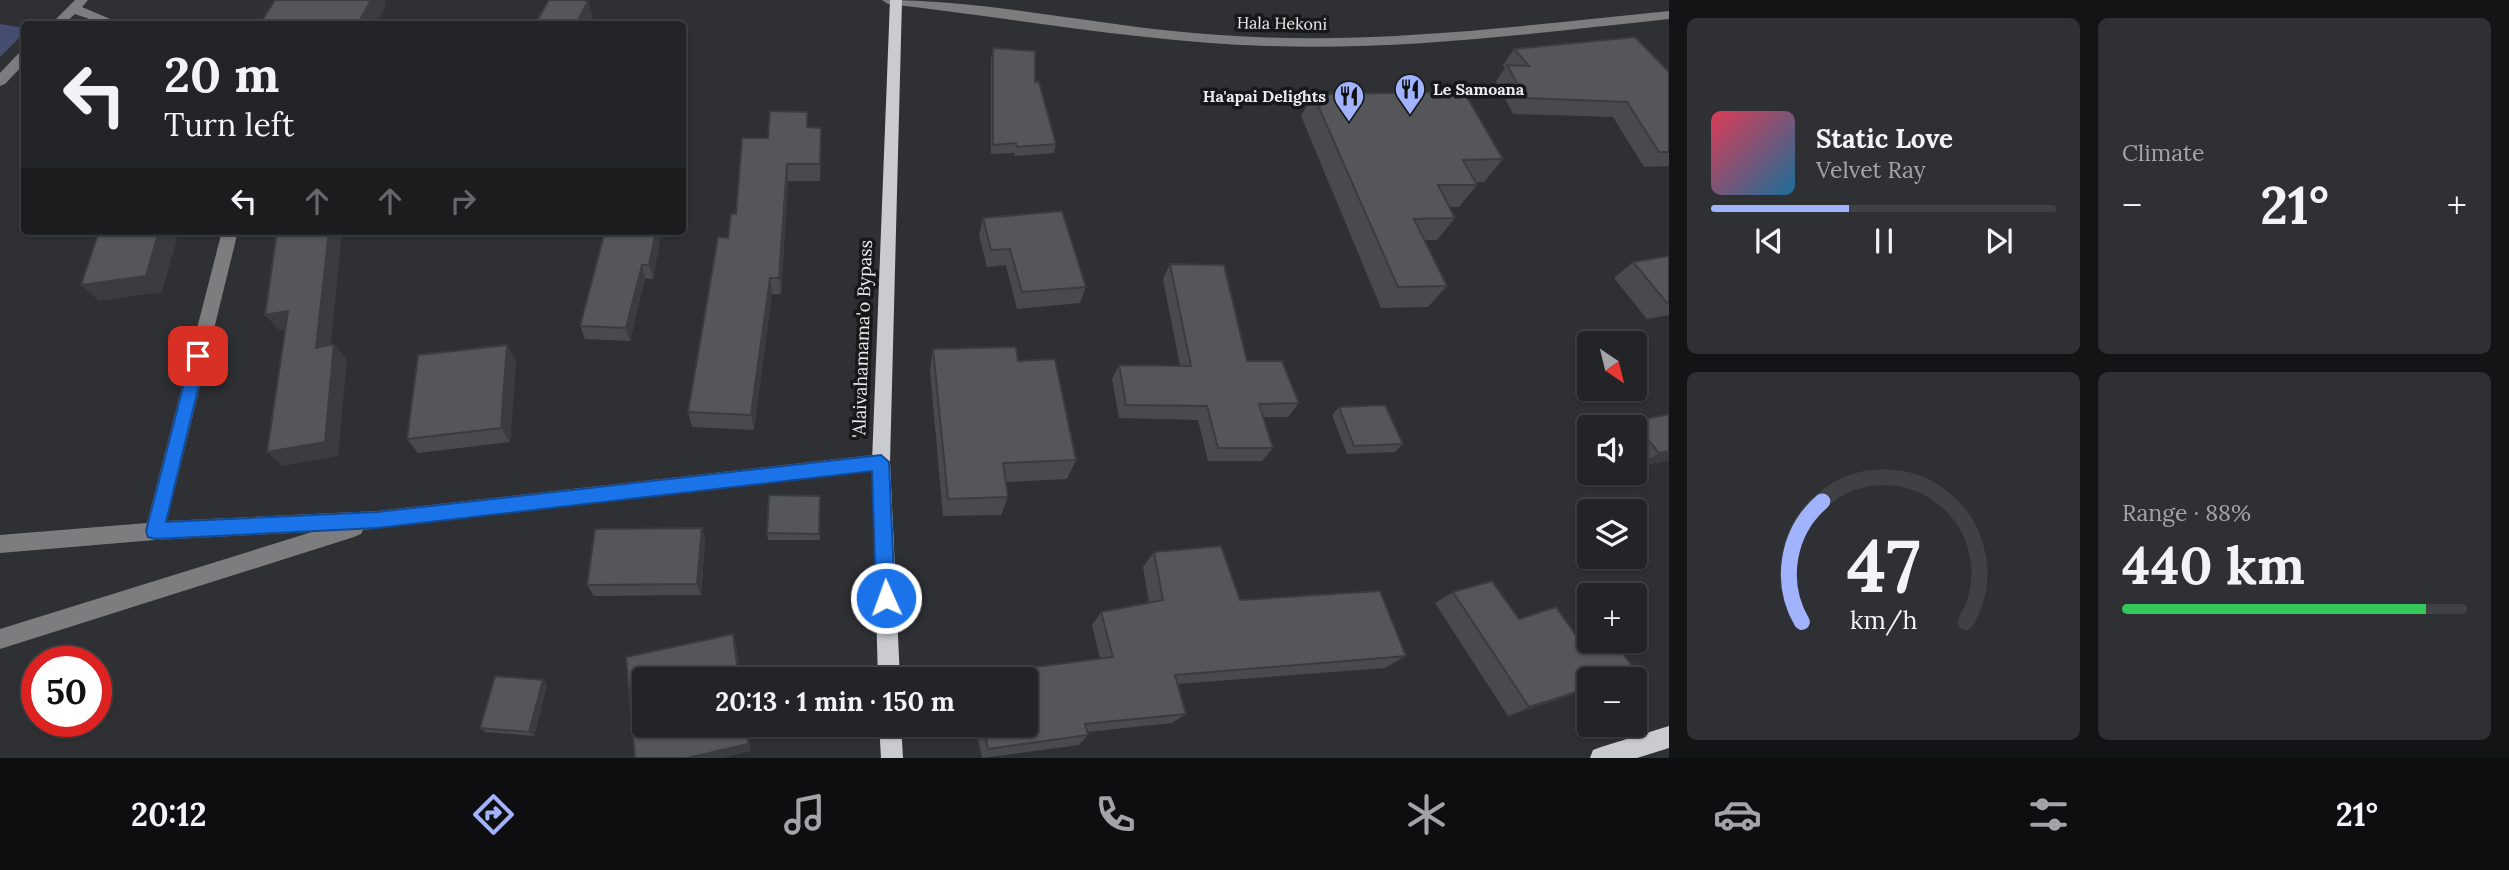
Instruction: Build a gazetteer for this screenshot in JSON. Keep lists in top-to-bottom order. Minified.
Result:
{"streets":{"main road":["'Alaivahamama'o Bypass"],"street":["Hala Hekoni"]},"crossings":[["Hala Hekoni","'Alaivahamama'o Bypass"]],"places":{"restaurant":["Le Samoana","Ha'apai Delights"]},"north":"bottom right","page":{"tile":["Climate",["Range · 88%","440 km"]],"turn":["20 m","Turn left"],"song":["Static Love","Velvet Ray"],"heat":["−","21°","+"],"map_buttons":["+","−"],"limit":"50","trip":"20:13 · 1 min · 150 m","tabs":["20:12","21°"],"gauge":["47","km/h"]}}
